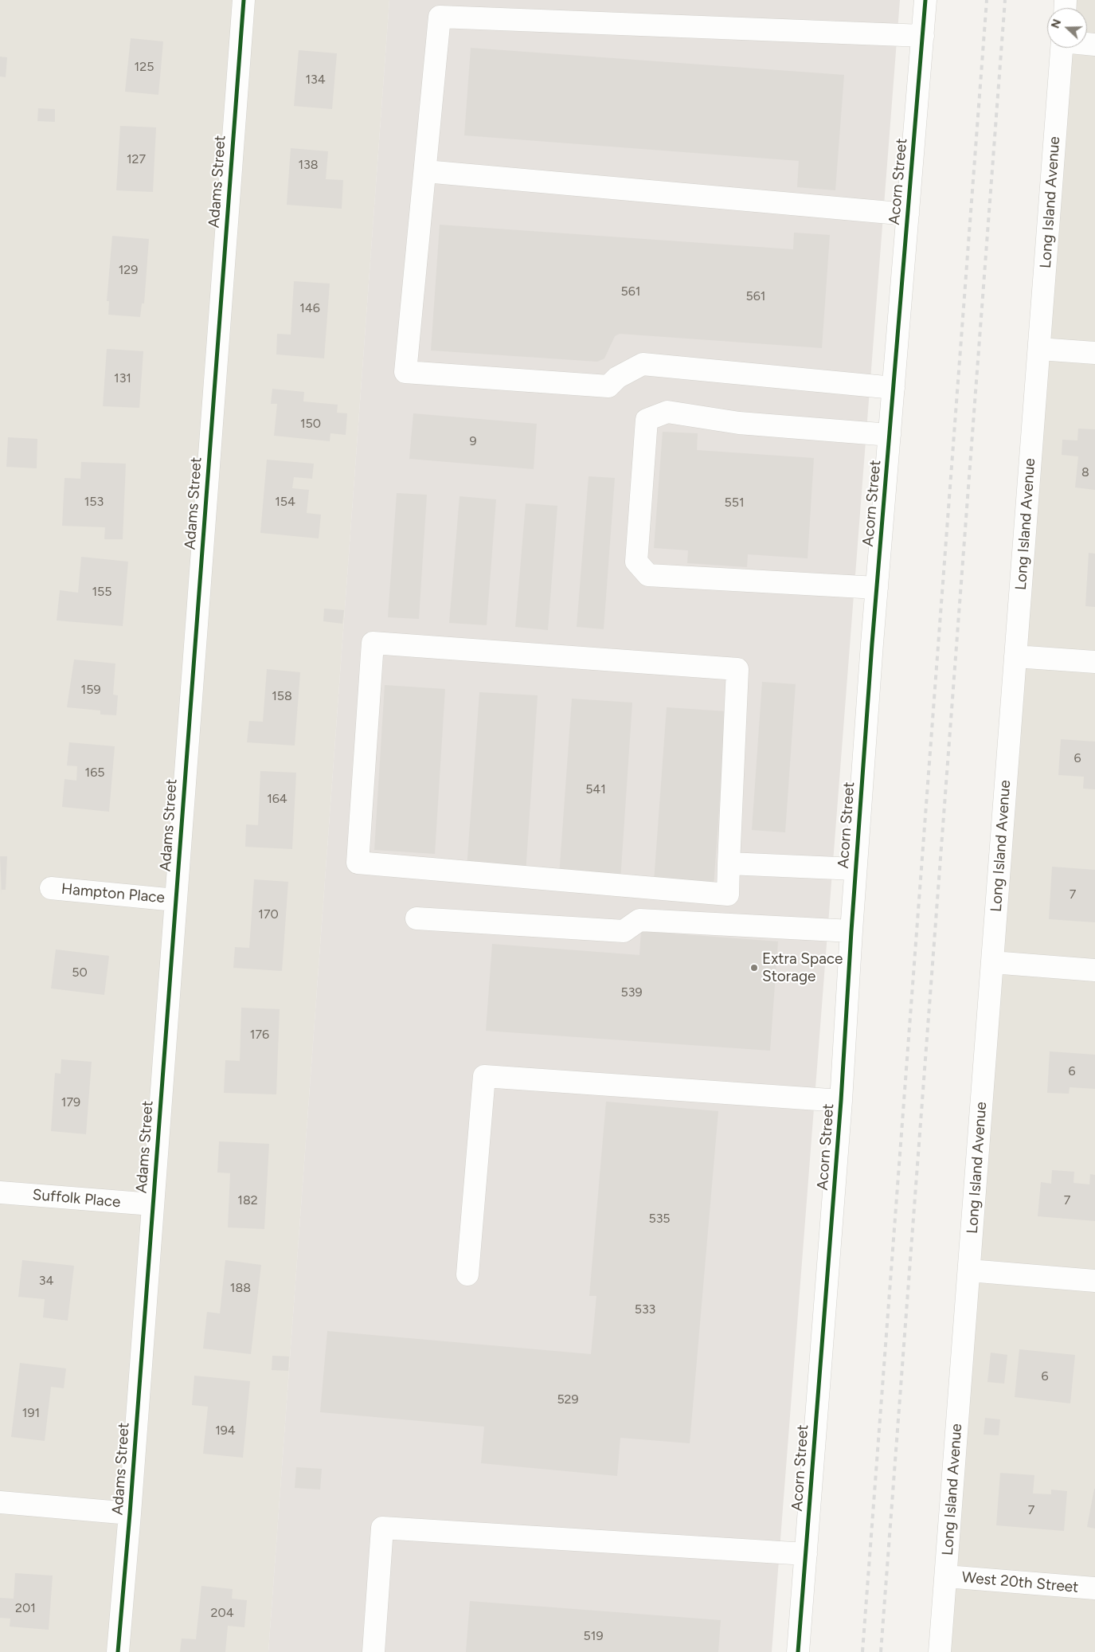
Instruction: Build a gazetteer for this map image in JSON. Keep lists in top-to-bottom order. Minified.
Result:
{"streets":{"street":["Adams Street","Acorn Street","Long Island Avenue","Hampton Place","Suffolk Place","West 20th Street"]},"crossings":[["Adams Street","Hampton Place"],["Adams Street","Suffolk Place"],["Long Island Avenue","West 20th Street"]],"places":["Extra Space Storage"],"house_numbers":["125","134","127","138","129","561","561","146","131","150","9","8","153","154","551","155","159","158","6","165","541","164","7","170","50","539","176","6","179","182","7","535","34","188","533","6","529","191","194","7","201","204","519"],"north":"left"}
